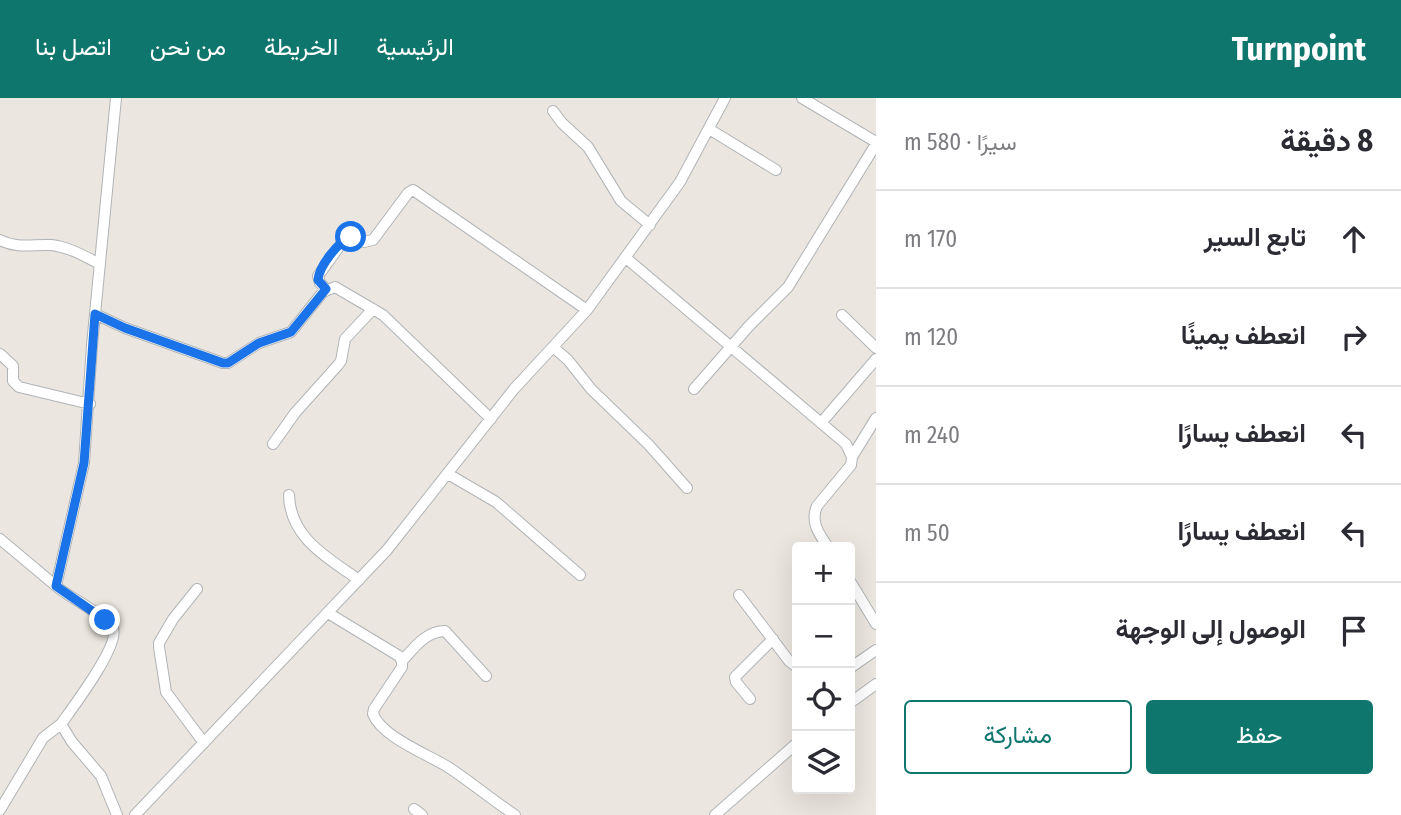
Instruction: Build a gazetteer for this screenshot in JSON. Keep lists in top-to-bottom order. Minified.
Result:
{"page":{"header":"Turnpoint","nav":["الرئيسية","الخريطة","من نحن","اتصل بنا"],"heading":["8 دقيقة","سيرًا · 580 m"],"list":[["تابع السير","170 m"],["انعطف يمينًا","120 m"],["انعطف يسارًا","240 m"],["انعطف يسارًا","50 m"],"الوصول إلى الوجهة"],"map_buttons":["+","−"],"buttons":["حفظ","مشاركة"]}}
